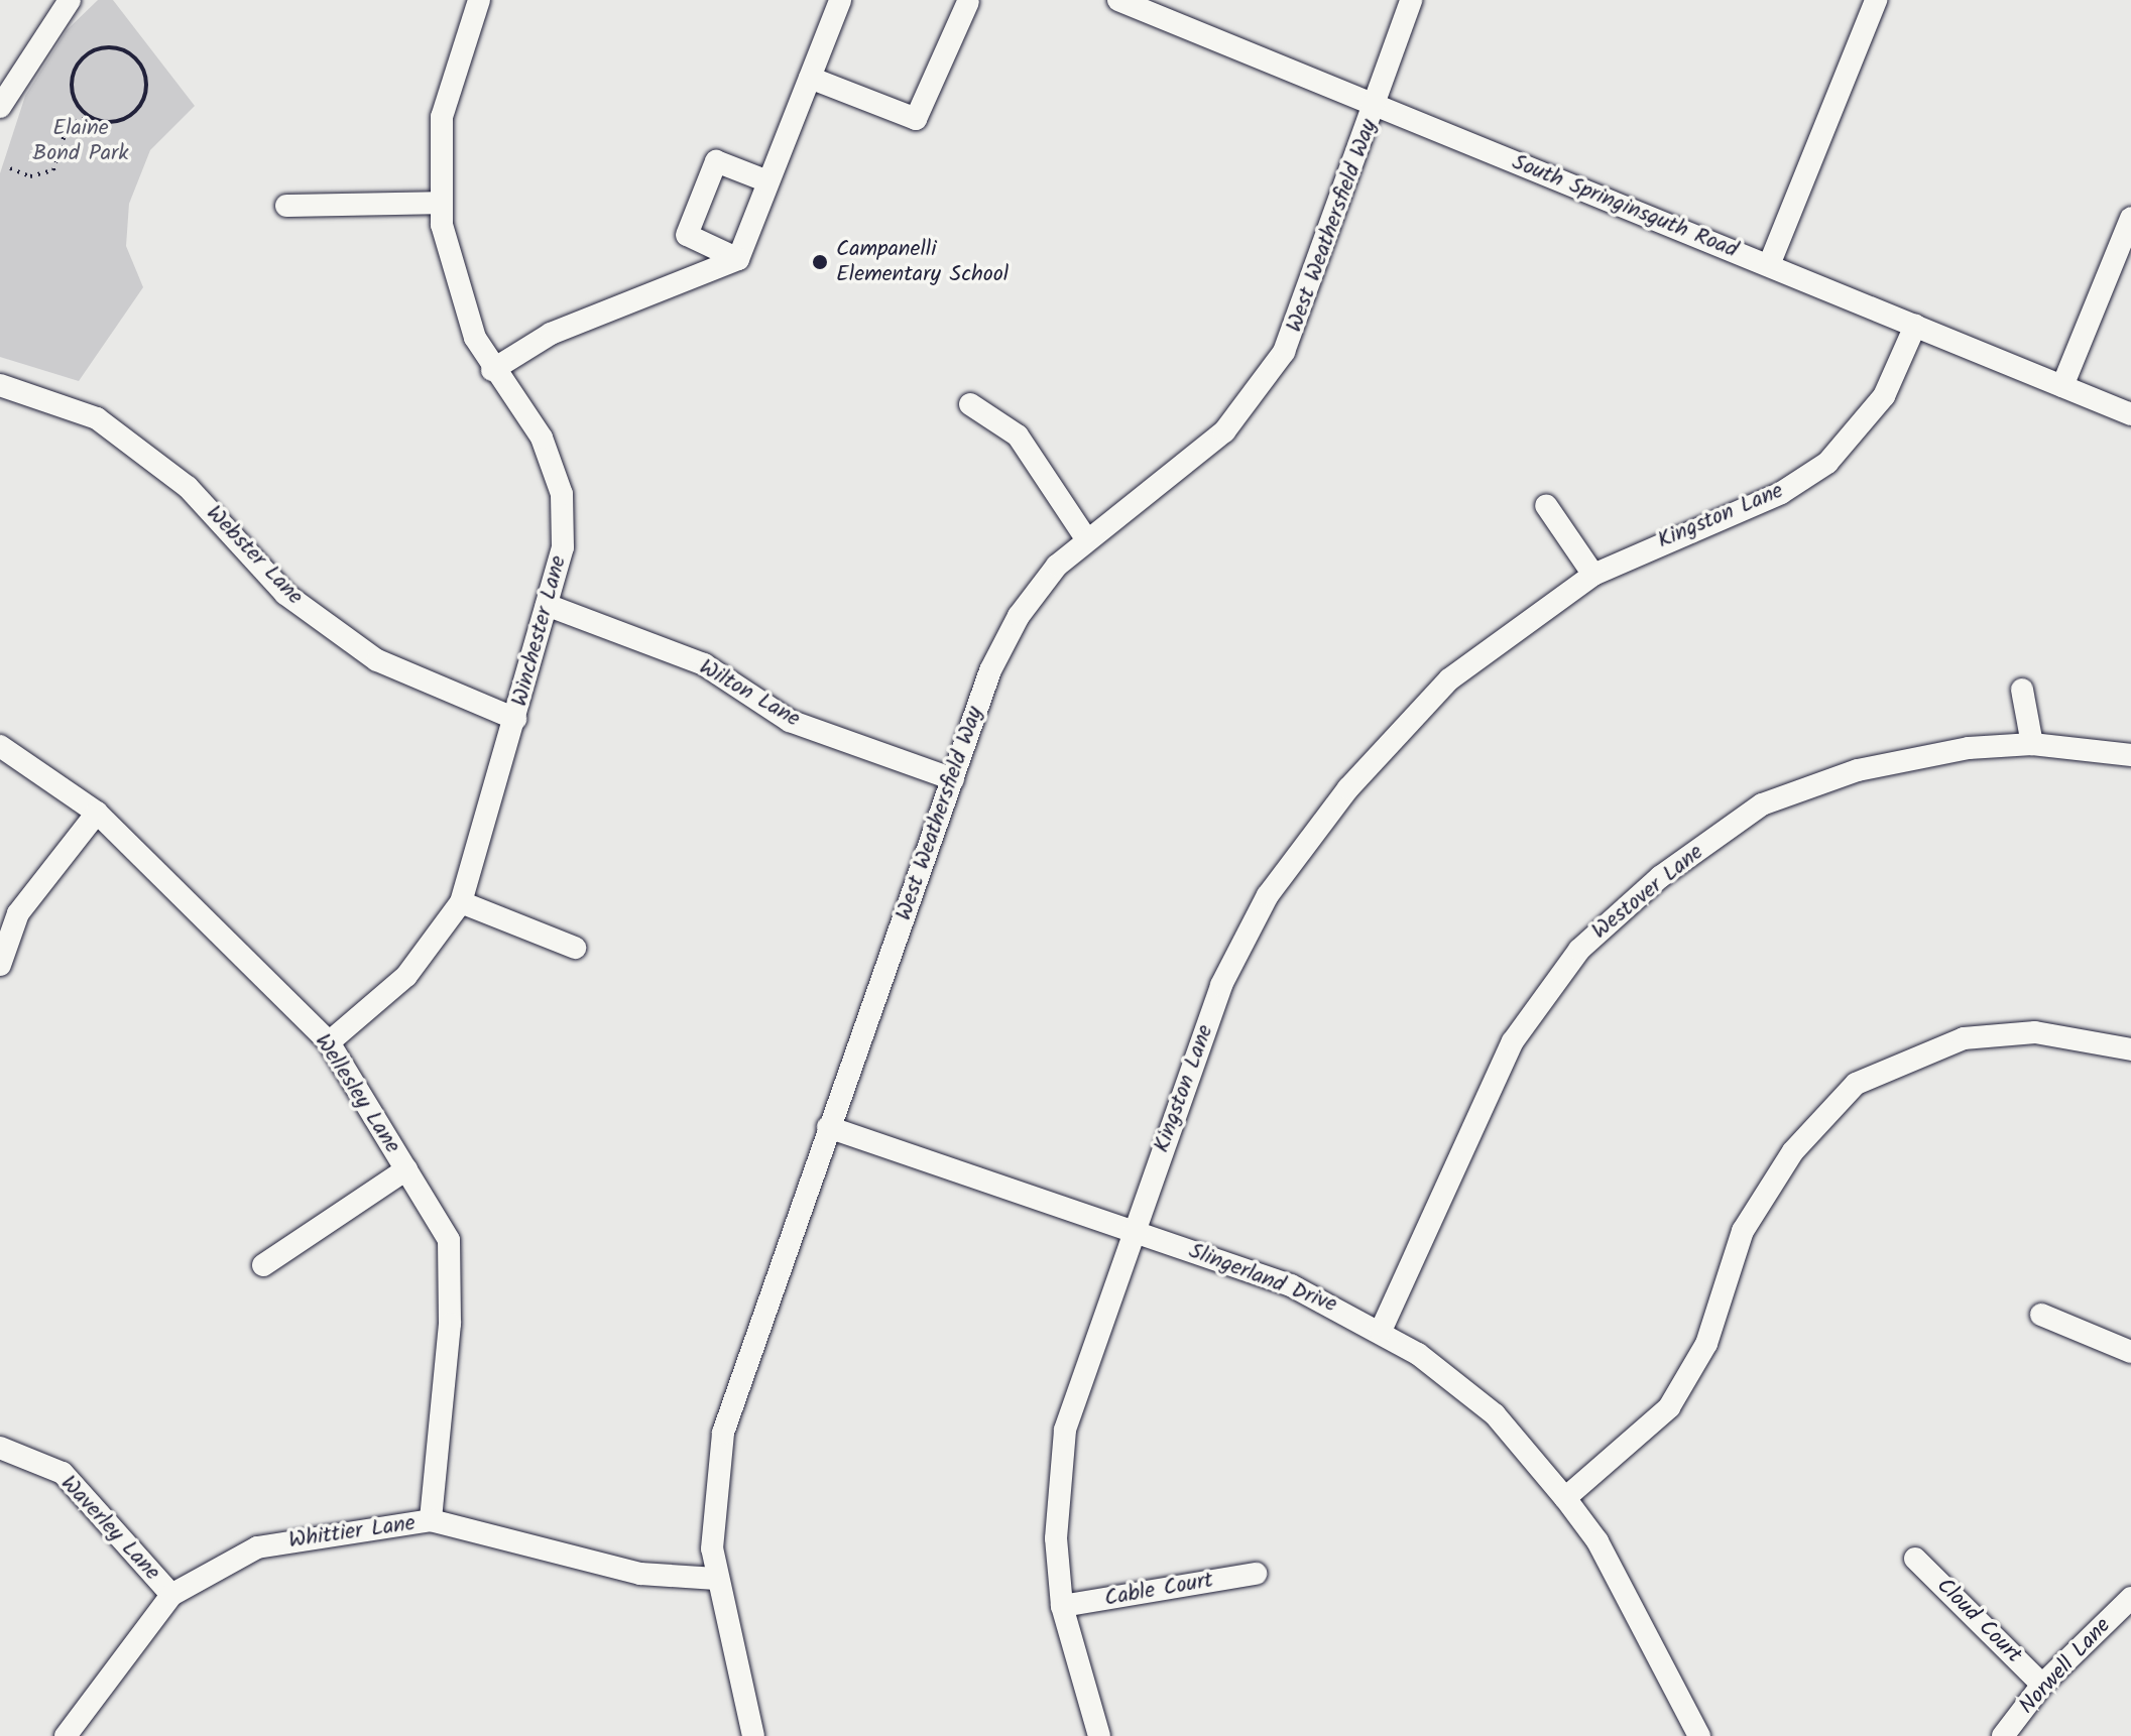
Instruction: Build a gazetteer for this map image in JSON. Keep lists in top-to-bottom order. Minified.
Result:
{"streets":{"street":["South Springinsguth Road","West Weathersfield Way","Kingston Lane","Webster Lane","Winchester Lane","Wilton Lane","Westover Lane","Wellesley Lane","Slingerland Drive","Waverley Lane","Whittier Lane","Cable Court","Cloud Court","Norwell Lane"]},"crossings":[["South Springinsguth Road","West Weathersfield Way"],["South Springinsguth Road","Kingston Lane"],["West Weathersfield Way","Wilton Lane"],["West Weathersfield Way","Slingerland Drive"],["West Weathersfield Way","Whittier Lane"],["Kingston Lane","Slingerland Drive"],["Kingston Lane","Cable Court"],["Webster Lane","Winchester Lane"],["Winchester Lane","Wilton Lane"],["Winchester Lane","Wellesley Lane"],["Westover Lane","Slingerland Drive"],["Wellesley Lane","Whittier Lane"],["Waverley Lane","Whittier Lane"],["Cloud Court","Norwell Lane"]],"parks":["Elaine Bond Park"],"places":["Campanelli Elementary School"]}
